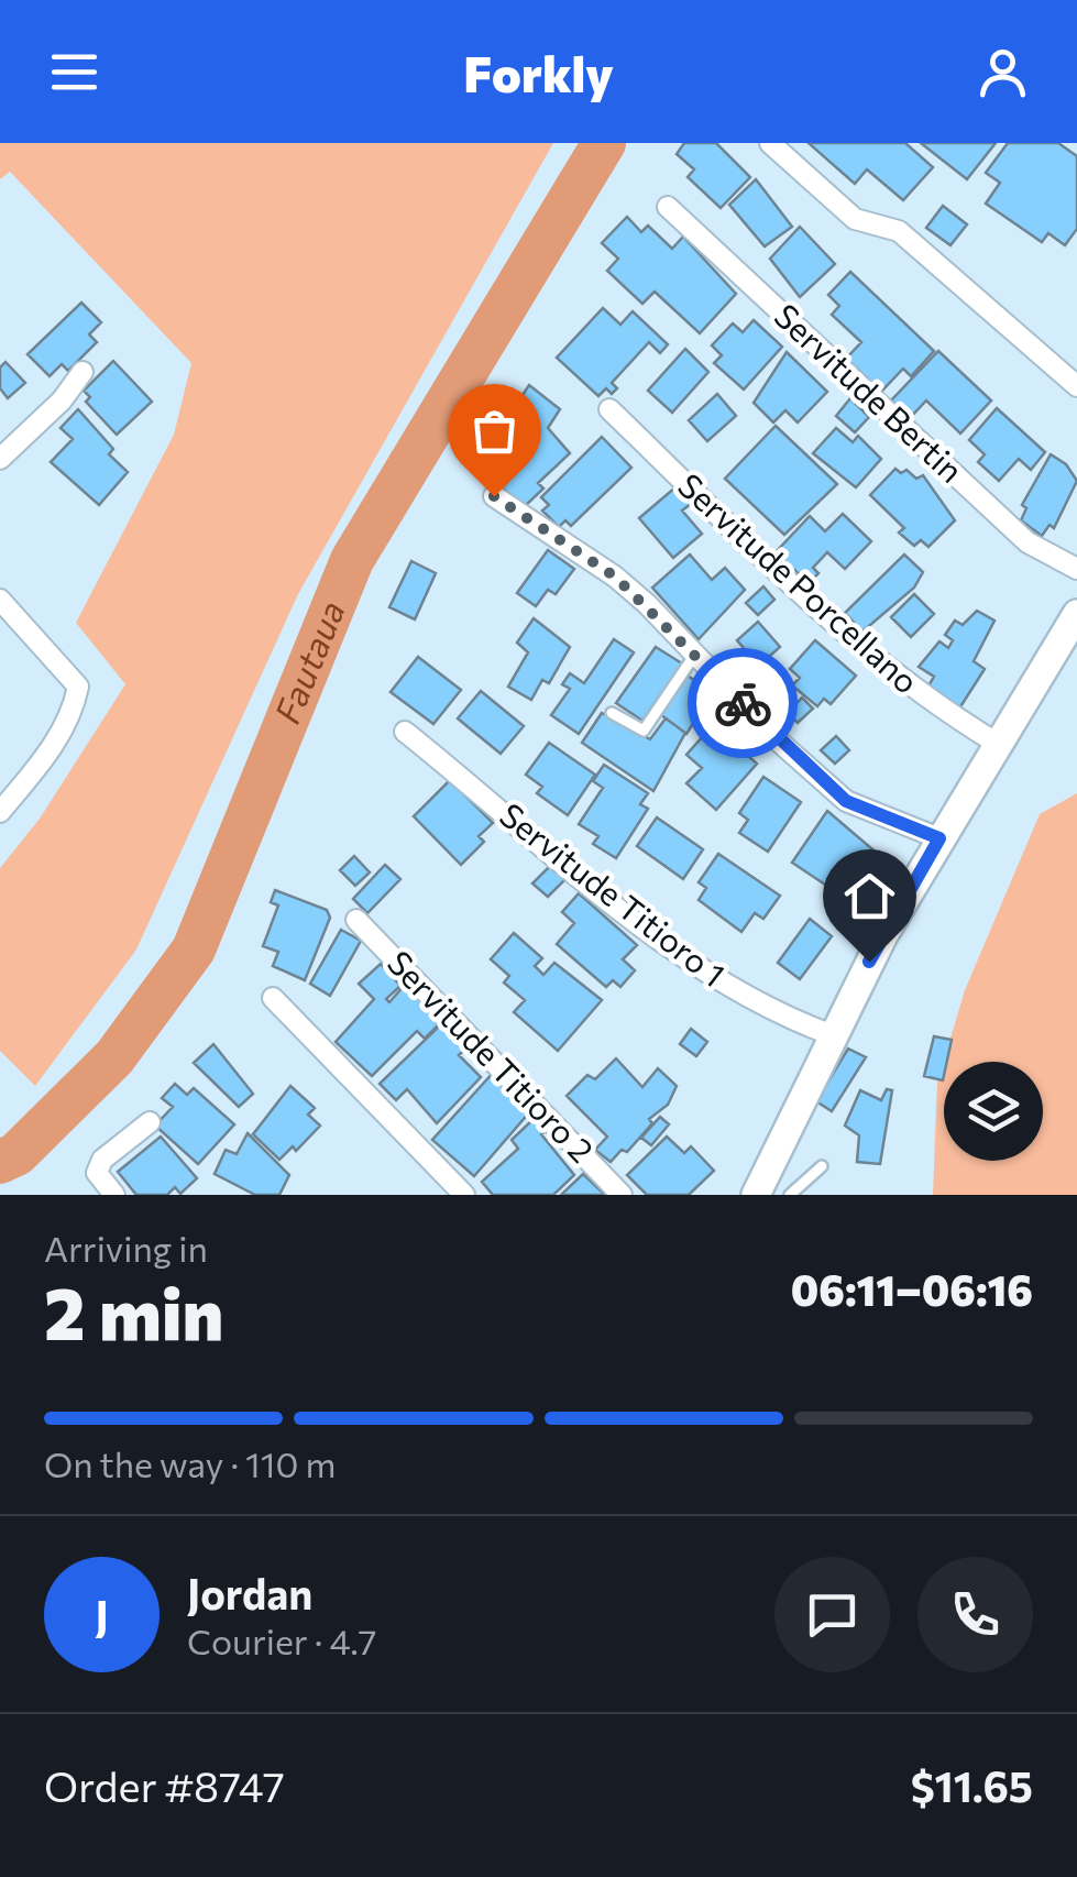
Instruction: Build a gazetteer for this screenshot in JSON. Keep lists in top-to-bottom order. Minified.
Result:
{"streets":{"street":["Servitude Bertin","Servitude Porcellano","Servitude Titioro 1","Servitude Titioro 2"]},"water":["Fautaua"],"page":{"header":"Forkly","heading":["2 min","Arriving in","06:11–06:16"],"panel":["Jordan","Courier · 4.7","Order #8747","$11.65"],"bar":"On the way · 110 m","round":"J"}}
